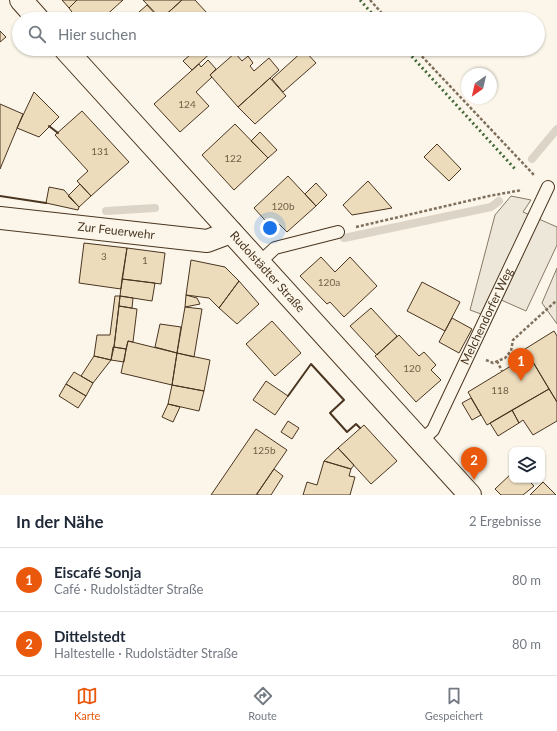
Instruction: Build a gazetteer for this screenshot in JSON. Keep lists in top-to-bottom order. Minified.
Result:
{"streets":{"street":["Zur Feuerwehr","Rudolstädter Straße"],"lane":["Melchendorfer Weg"]},"crossings":[["Zur Feuerwehr","Rudolstädter Straße"],["Rudolstädter Straße","Melchendorfer Weg"]],"house_numbers":["124","131","122","120b","3","1","120a","120","118","125b"],"north":"bottom left","page":{"search":"Hier suchen","pins":["1","2"],"heading":["In der Nähe","2 Ergebnisse"],"list":[{"mark":"1","name":"Eiscafé Sonja","note":"Café · Rudolstädter Straße","value":"80 m"},{"mark":"2","name":"Dittelstedt","note":"Haltestelle · Rudolstädter Straße","value":"80 m"}],"nav":["Karte","Route","Gespeichert"]}}
